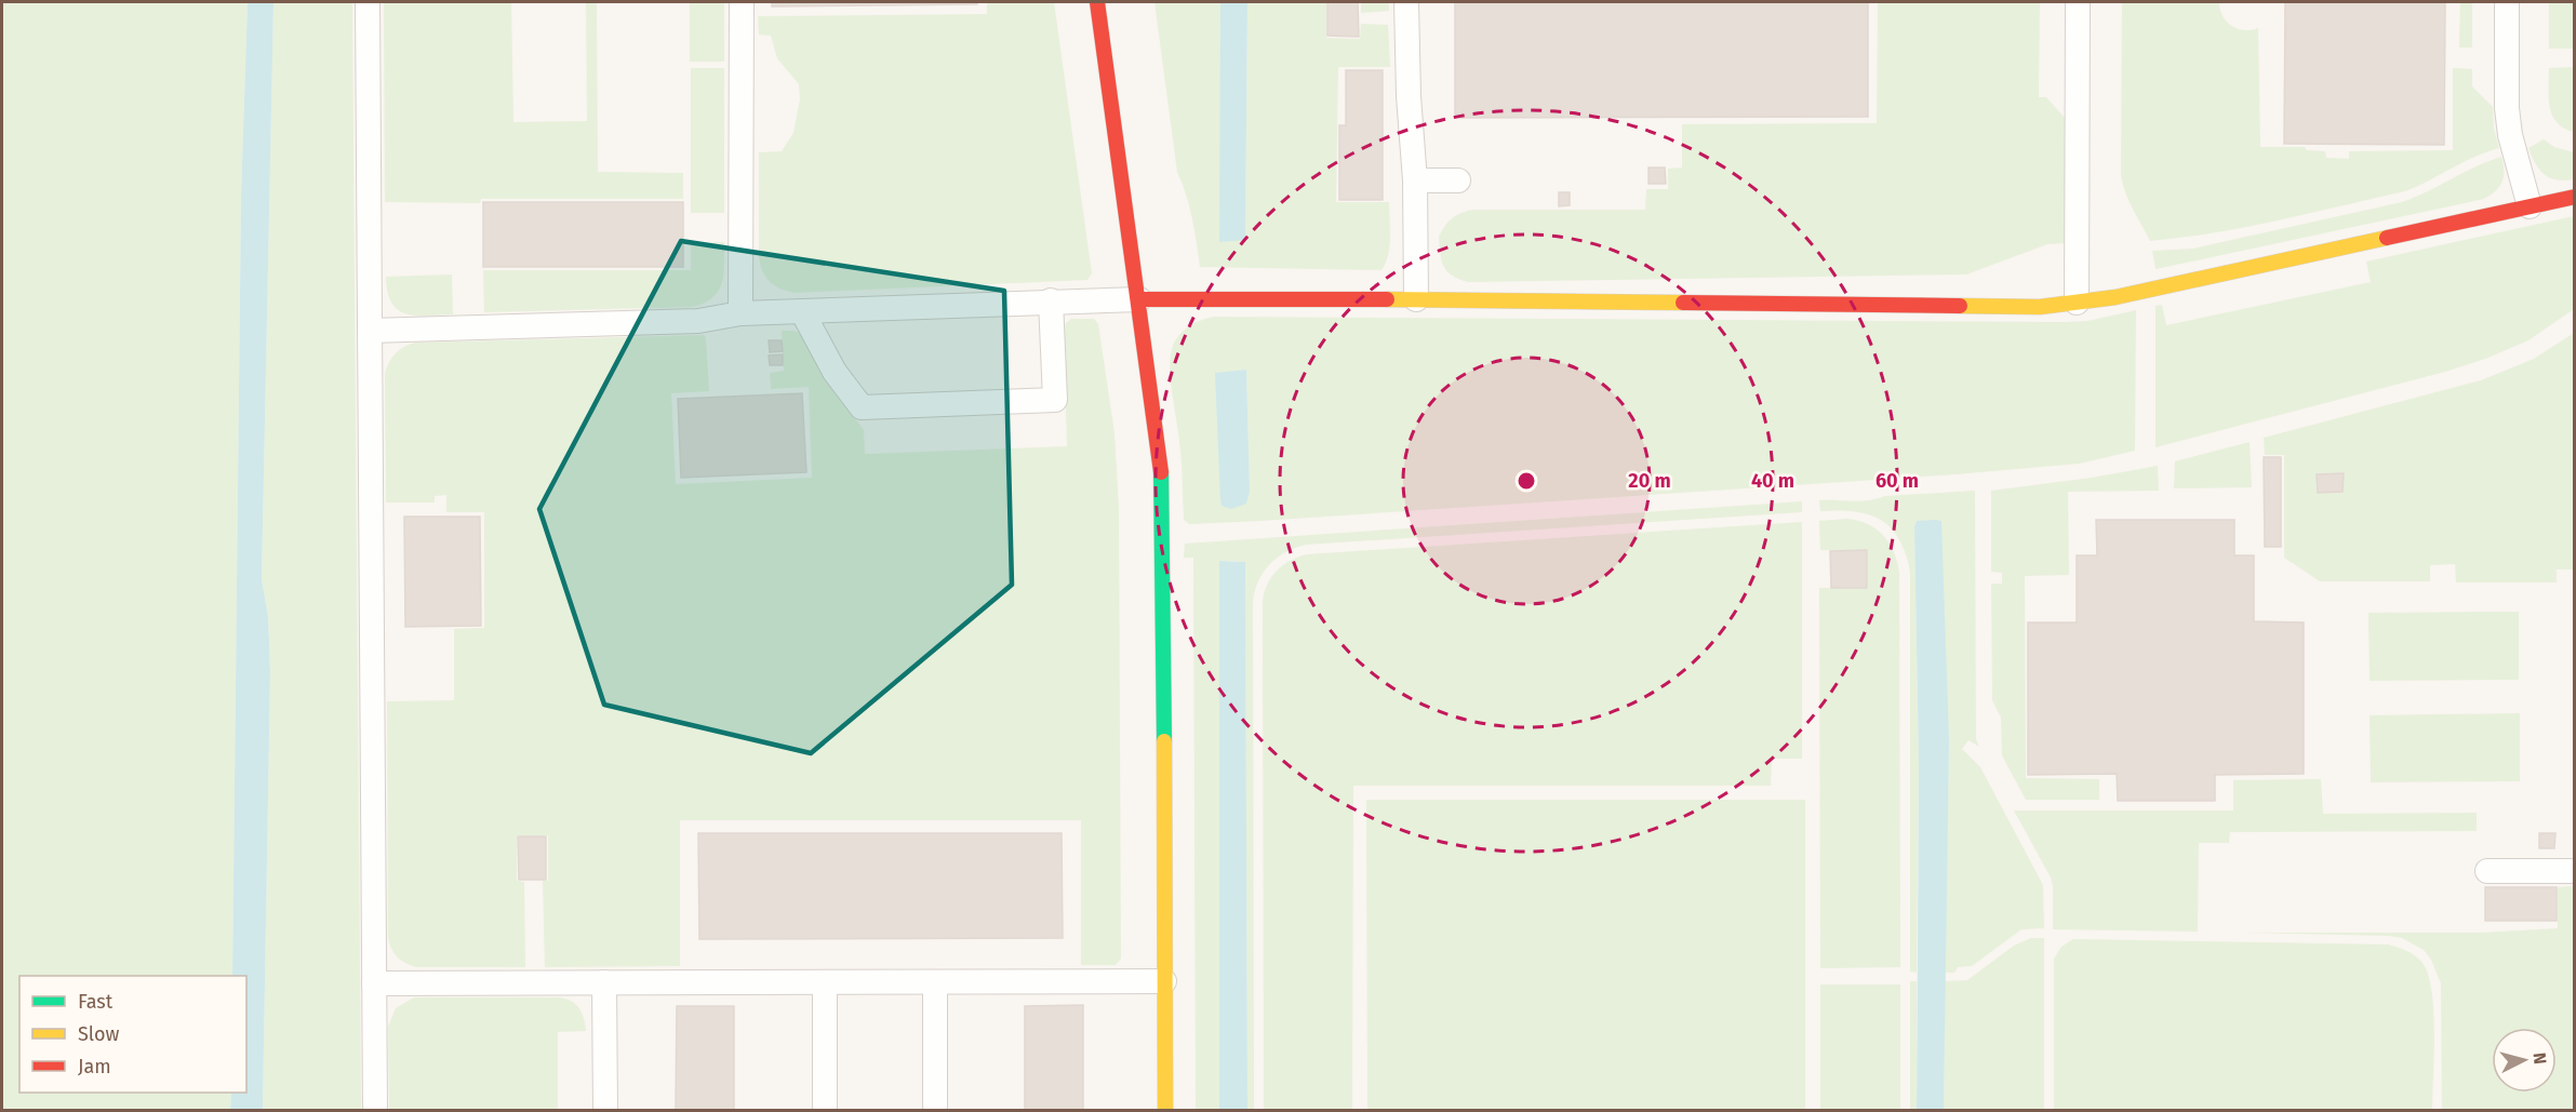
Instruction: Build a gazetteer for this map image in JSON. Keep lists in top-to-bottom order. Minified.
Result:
{"legend":["Fast","Slow","Jam"],"north":"right","rings":["20 m","40 m","60 m"]}
